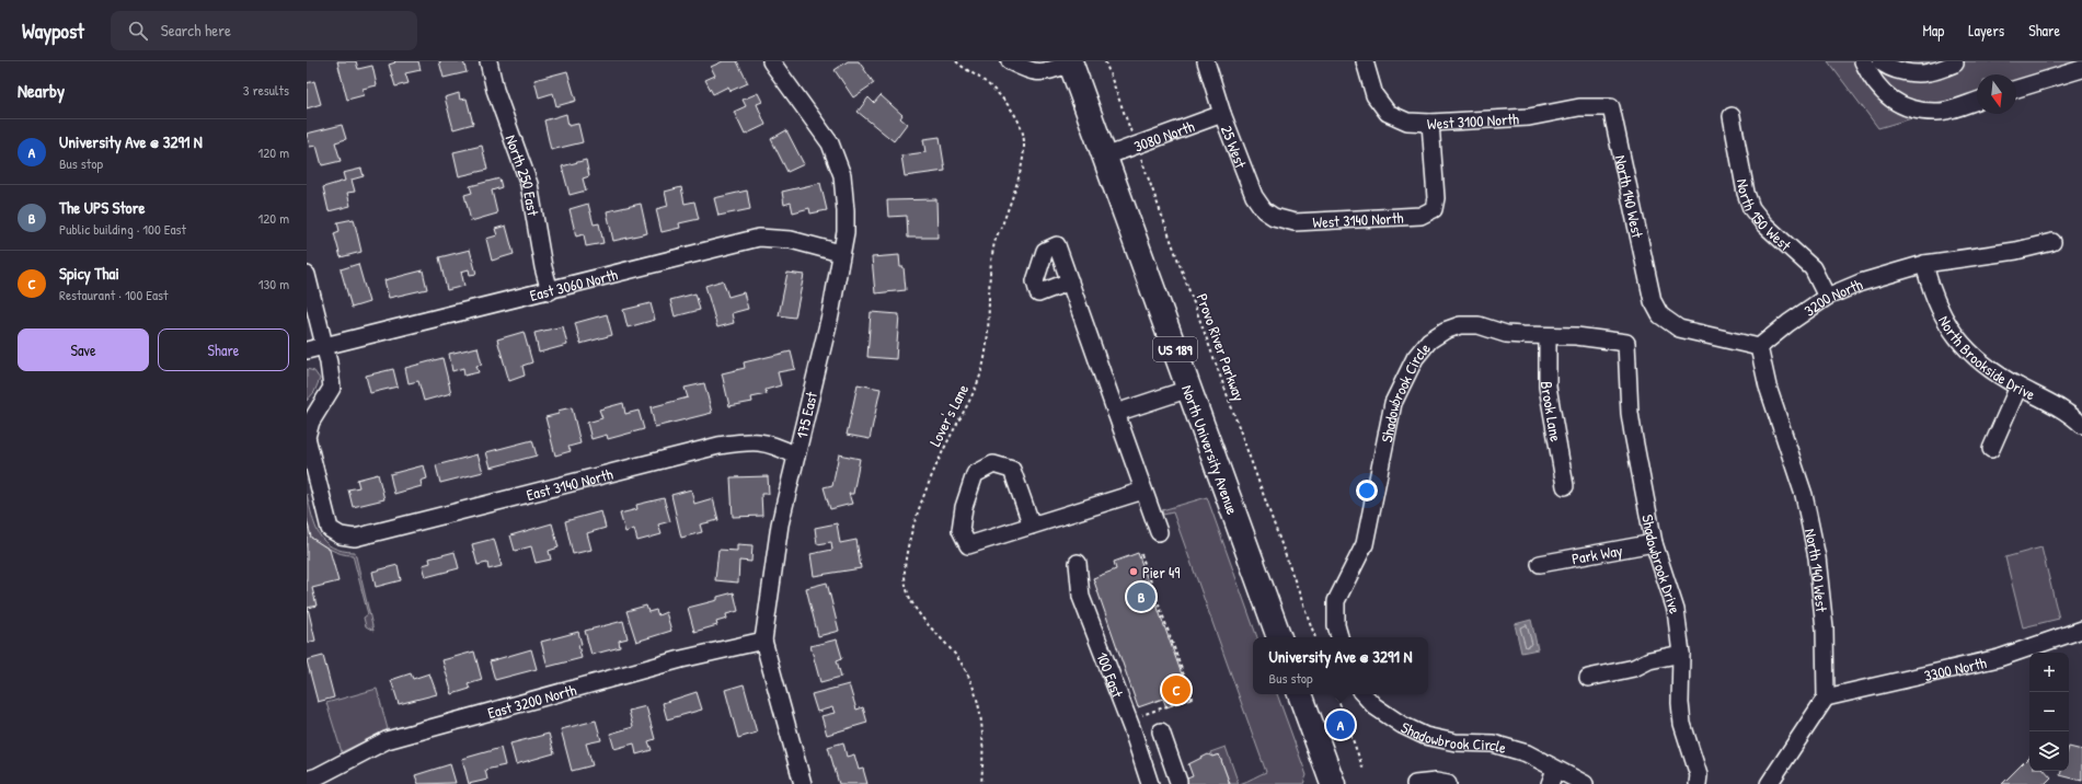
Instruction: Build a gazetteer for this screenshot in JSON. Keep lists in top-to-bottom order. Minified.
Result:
{"streets":{"highway":["US 189","North University Avenue"],"street":["West 3100 North","3080 North","25 West","North 250 East","North 140 West","North 150 West","West 3140 North","East 3060 North","3200 North","North Brookside Drive","Shadowbrook Circle","Brook Lane","175 East","East 3140 North","Park Way","Shadowbrook Drive","3300 North","100 East","East 3200 North"],"path":["Provo River Parkway","Lover's Lane"]},"crossings":[["West 3100 North","North 140 West"],["West 3100 North","West 3140 North"],["3080 North","25 West"],["3080 North","Provo River Parkway"],["3080 North","North University Avenue"],["25 West","West 3140 North"],["North 250 East","East 3060 North"],["North 140 West","3200 North"],["North 140 West","3300 North"],["North 150 West","3200 North"],["East 3060 North","175 East"],["East 3060 North","East 3140 North"],["3200 North","North Brookside Drive"],["Shadowbrook Circle","Brook Lane"],["Shadowbrook Circle","Shadowbrook Drive"],["175 East","East 3140 North"],["175 East","East 3200 North"],["Park Way","Shadowbrook Drive"]],"places":["Pier 49"],"north":"bottom","page":{"header":"Waypost","search":"Search here","nav":["Map","Layers","Share"],"heading":["Nearby","3 results"],"list":[{"mark":"A","name":"University Ave @ 3291 N","note":"Bus stop","value":"120 m"},{"mark":"B","name":"The UPS Store","note":"Public building · 100 East","value":"120 m"},{"mark":"C","name":"Spicy Thai","note":"Restaurant · 100 East","value":"130 m"}],"buttons":["Save","Share"],"pins":["B","C","A"],"popup":["University Ave @ 3291 N","Bus stop"],"map_buttons":["+","−"]}}
